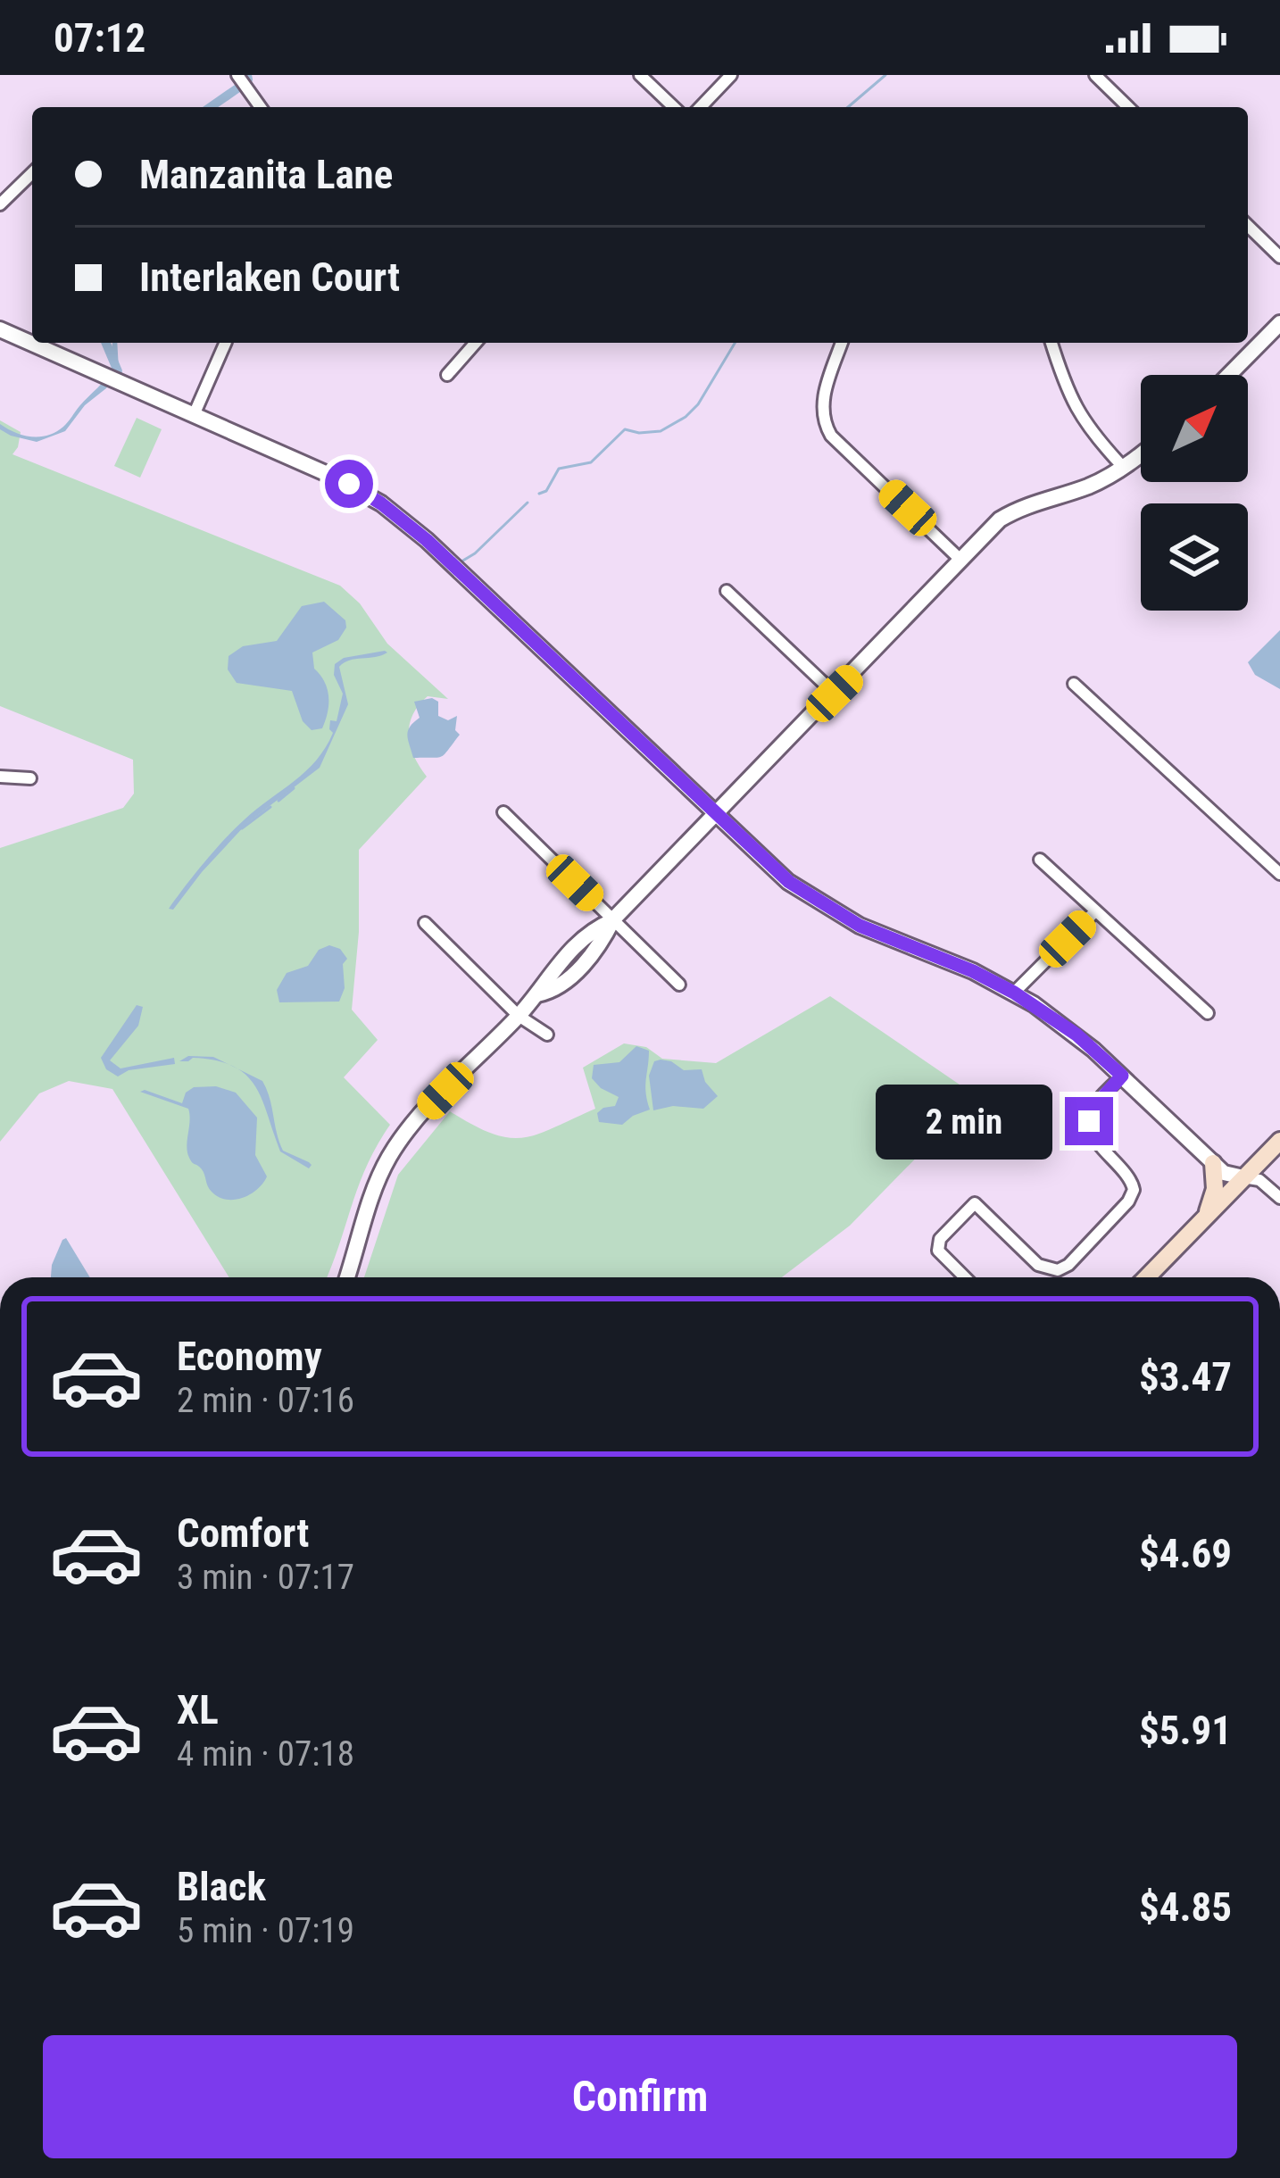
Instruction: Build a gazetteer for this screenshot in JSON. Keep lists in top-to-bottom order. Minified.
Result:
{"north":"top right","page":{"status":"07:12","banner":["Manzanita Lane","Interlaken Court"],"bubble":"2 min","list":[{"name":"Economy","note":"2 min · 07:16","value":"$3.47"},{"name":"Comfort","note":"3 min · 07:17","value":"$4.69"},{"name":"XL","note":"4 min · 07:18","value":"$5.91"},{"name":"Black","note":"5 min · 07:19","value":"$4.85"}],"buttons":"Confirm"}}
